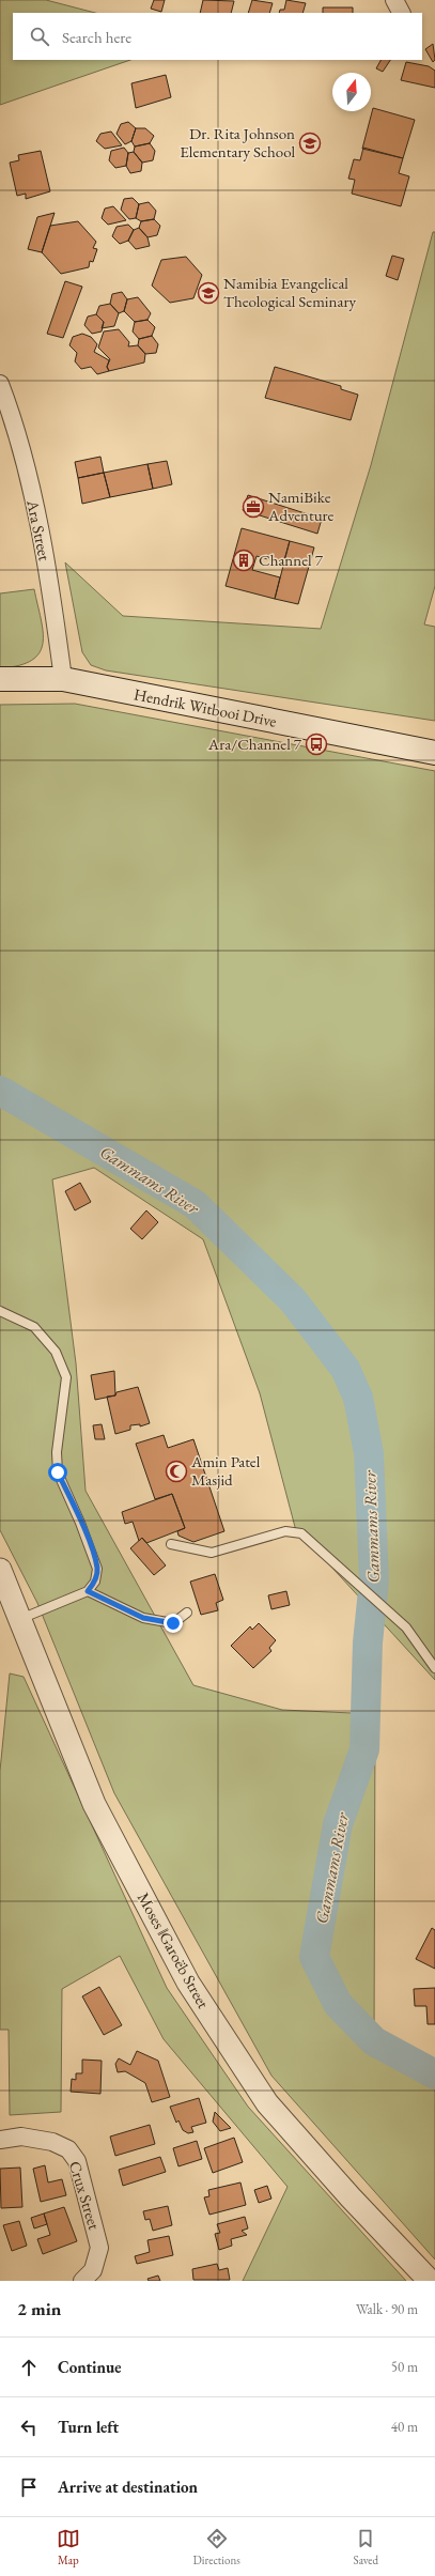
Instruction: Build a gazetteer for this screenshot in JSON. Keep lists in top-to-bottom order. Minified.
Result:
{"streets":{"main road":["Hendrik Witbooi Drive"],"street":["Ara Street","Moses ǁGaroëb Street","Crux Street"]},"crossings":[["Ara Street","Hendrik Witbooi Drive"]],"water":["Gammams River"],"places":{"school or university":["Dr. Rita Johnson Elementary School","Namibia Evangelical Theological Seminary"],"office":["NamiBike Adventure"],"building":["Channel 7"],"bus stop":["Ara/Channel 7"],"mosque":["Amin Patel Masjid"]},"north":"top","page":{"search":"Search here","heading":["2 min","Walk · 90 m"],"list":[["Continue","50 m"],["Turn left","40 m"],"Arrive at destination"],"nav":["Map","Directions","Saved"]}}
